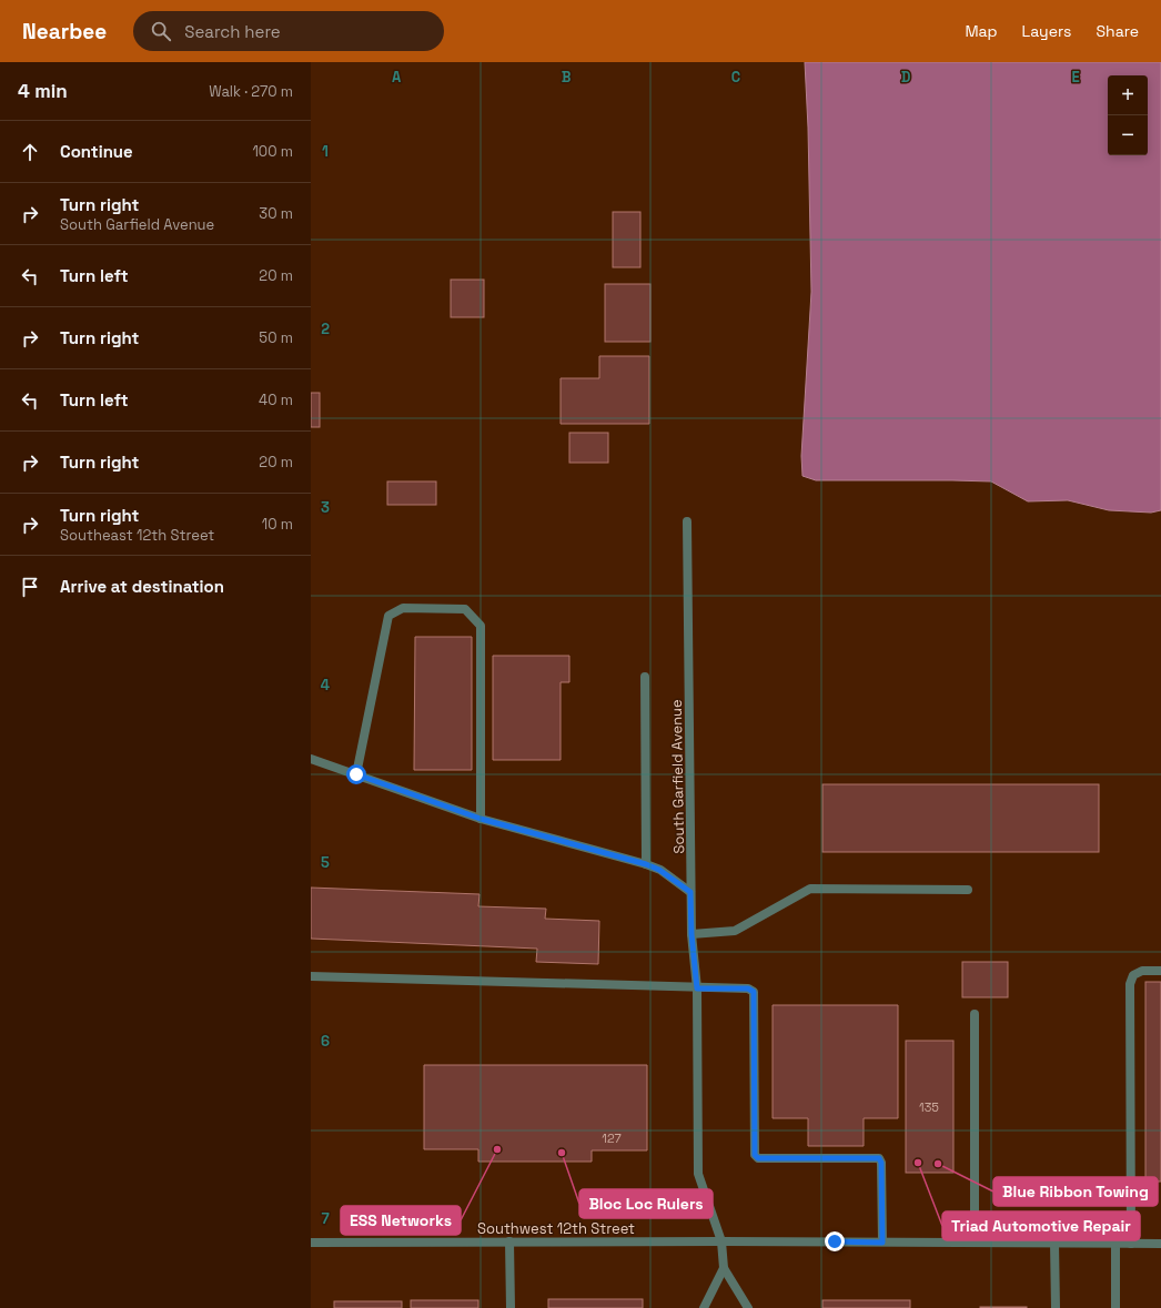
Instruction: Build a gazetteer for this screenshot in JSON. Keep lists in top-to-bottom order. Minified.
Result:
{"streets":{"street":["South Garfield Avenue","Southwest 12th Street"]},"crossings":[["South Garfield Avenue","Southwest 12th Street"]],"places":["ESS Networks","Bloc Loc Rulers","Triad Automotive Repair","Blue Ribbon Towing"],"house_numbers":["135","127"],"page":{"header":"Nearbee","search":"Search here","nav":["Map","Layers","Share"],"heading":["4 min","Walk · 270 m"],"map_buttons":["+","−"],"list":[["Continue","100 m"],["Turn right","South Garfield Avenue","30 m"],["Turn left","20 m"],["Turn right","50 m"],["Turn left","40 m"],["Turn right","20 m"],["Turn right","Southeast 12th Street","10 m"],"Arrive at destination"]},"grid":{"columns":["A","B","C","D","E"],"rows":["1","2","3","4","5","6","7"]}}
